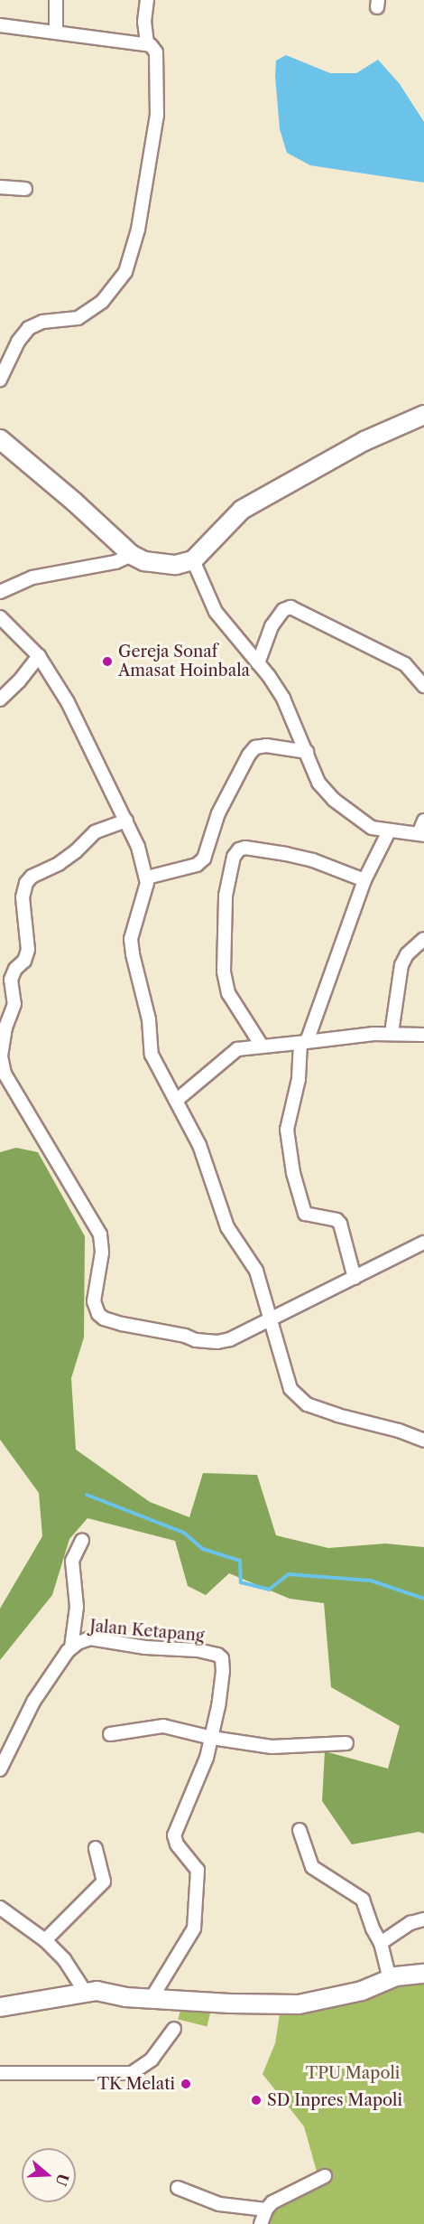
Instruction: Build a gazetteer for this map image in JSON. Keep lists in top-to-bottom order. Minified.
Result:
{"streets":{"street":["Jalan Ketapang"]},"parks":["TPU Mapoli"],"places":["Gereja Sonaf Amasat Hoinbala","TK Melati","SD Inpres Mapoli"],"north":"right"}
